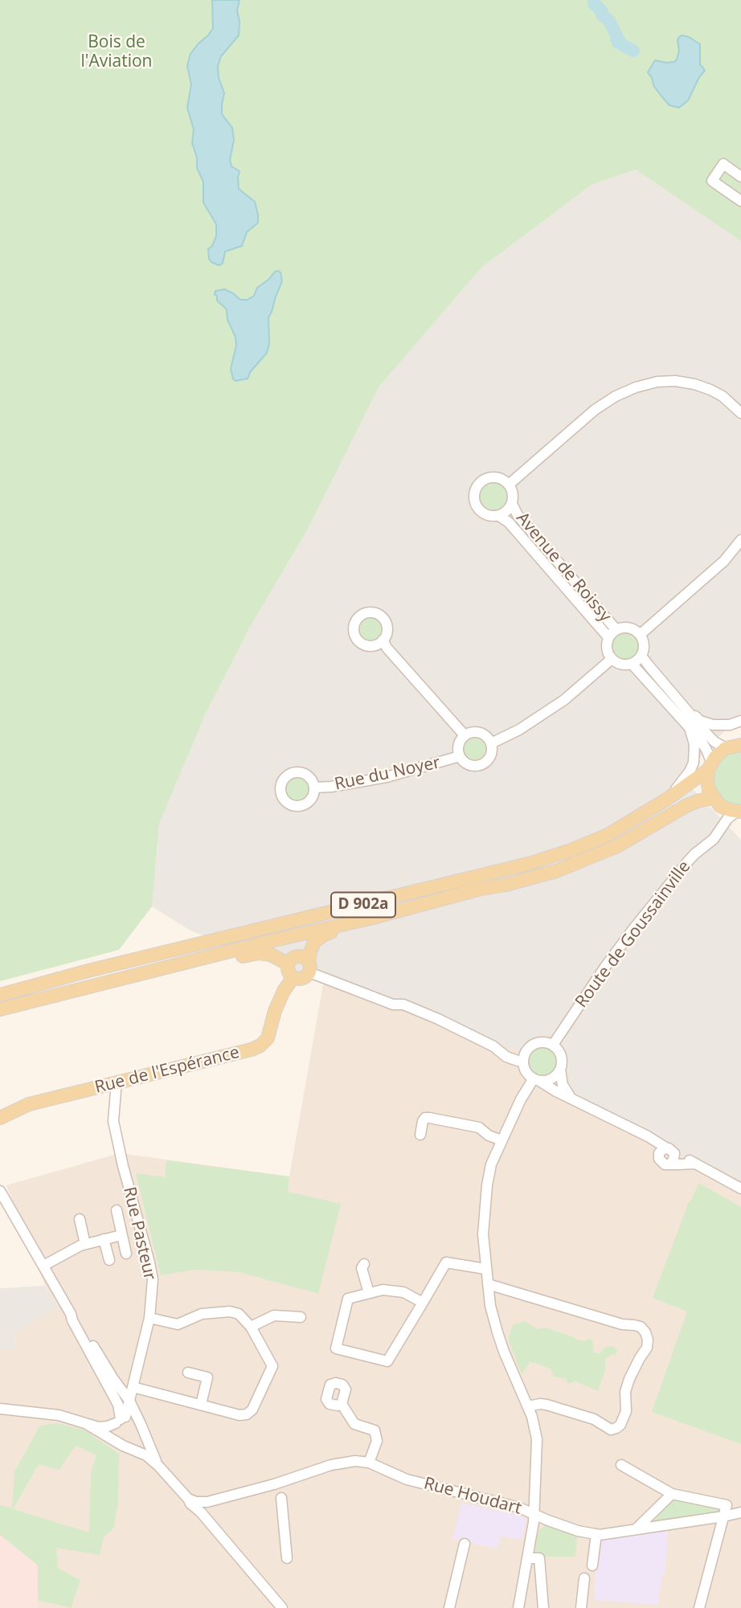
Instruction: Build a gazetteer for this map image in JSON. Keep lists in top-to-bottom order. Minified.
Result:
{"streets":{"main road":["D 902a","Rue de l'Espérance"],"street":["Avenue de Roissy","Rue du Noyer","Route de Goussainville","Rue Pasteur","Rue Houdart"]},"crossings":[["Rue de l'Espérance","Rue Pasteur"]],"parks":["Bois de l'Aviation"]}
